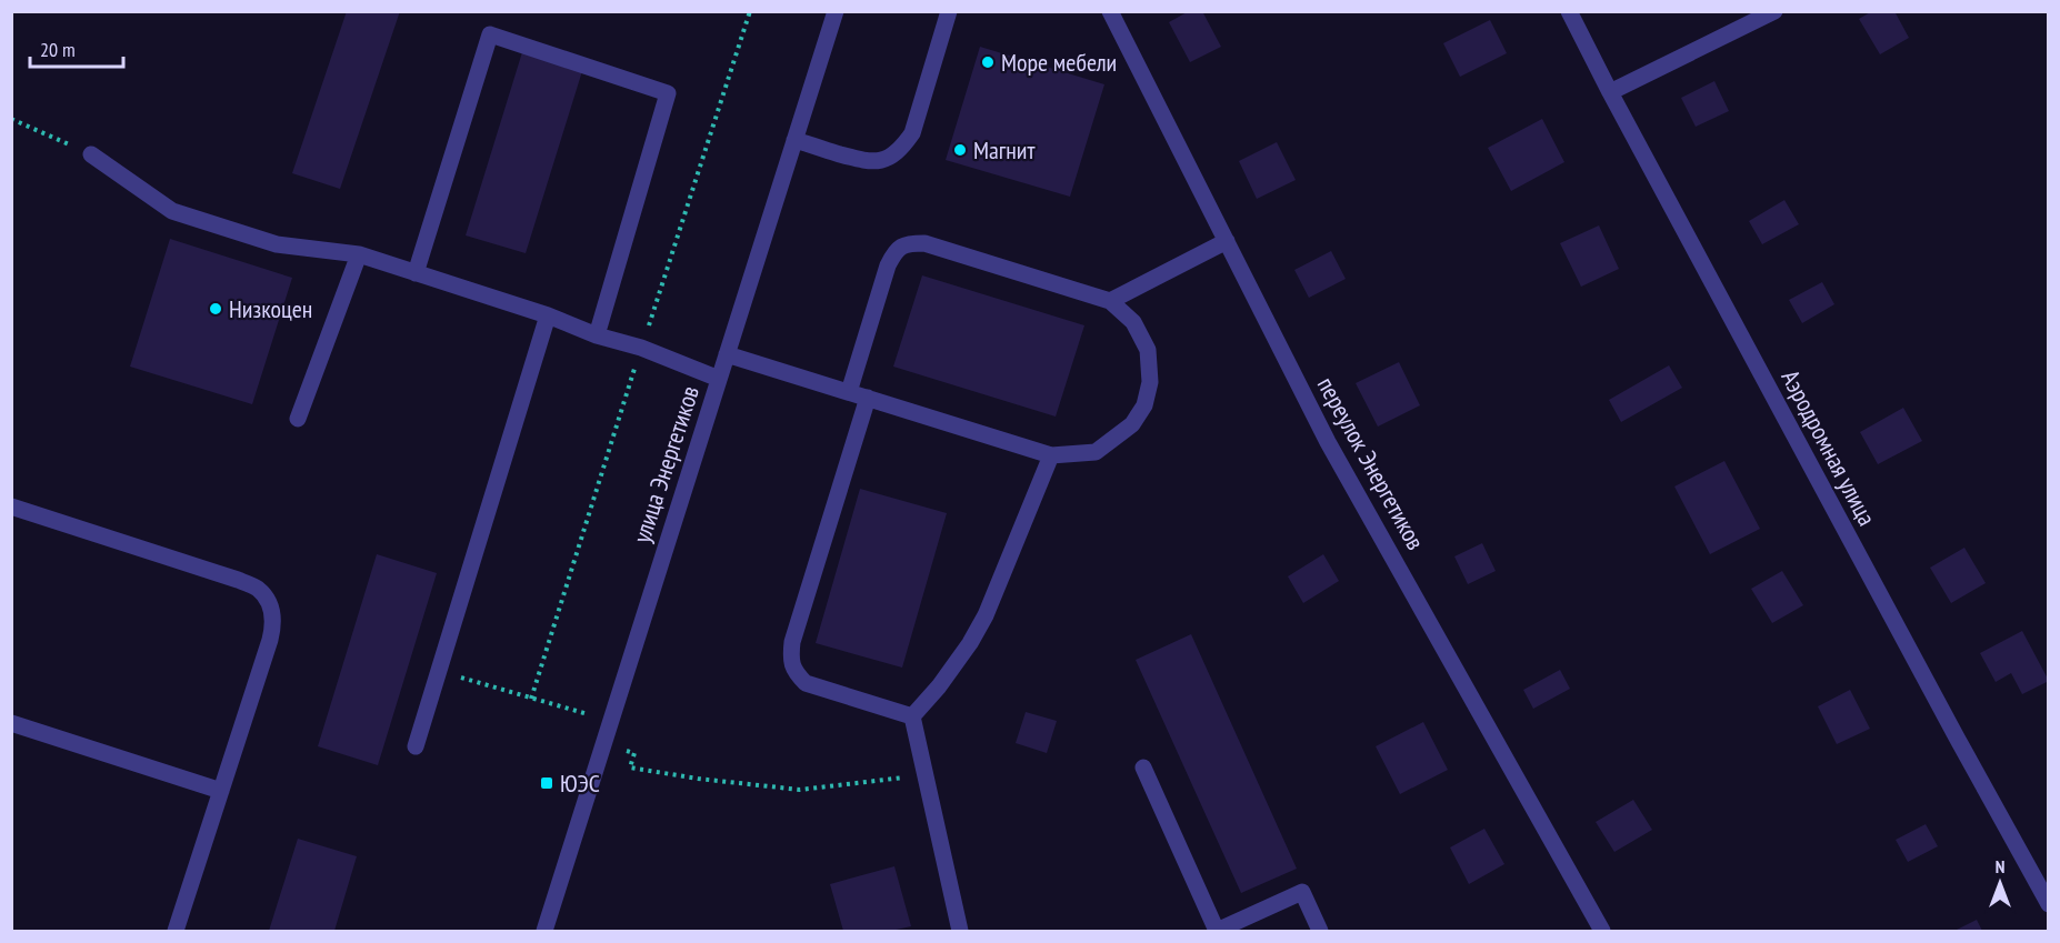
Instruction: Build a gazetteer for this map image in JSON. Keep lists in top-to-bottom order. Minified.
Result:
{"streets":{"street":["Аэродромная улица","переулок Энергетиков","улица Энергетиков"]},"places":{"other":["Море мебели","Магнит","Низкоцен"],"transit":["ЮЭС"]},"scale_bar":"20 m","north":"top"}
